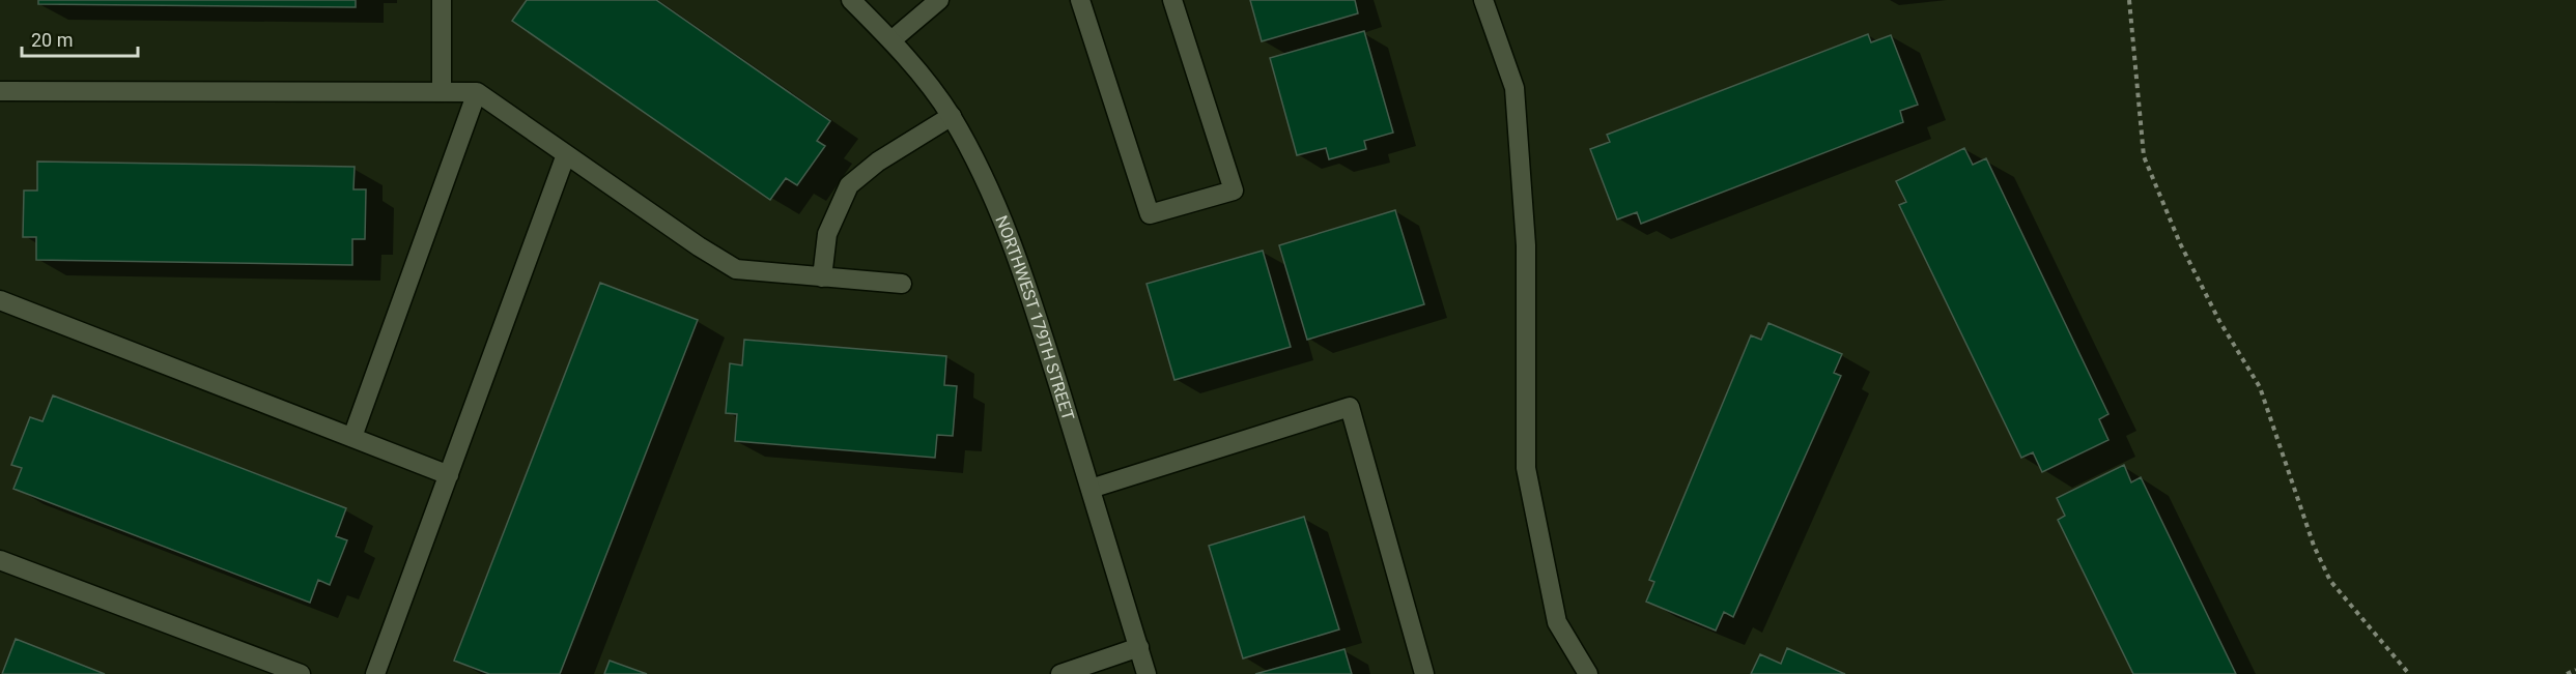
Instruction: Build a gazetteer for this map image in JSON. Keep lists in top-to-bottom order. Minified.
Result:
{"streets":{"street":["NORTHWEST 179TH STREET"]},"scale_bar":"20 m"}
